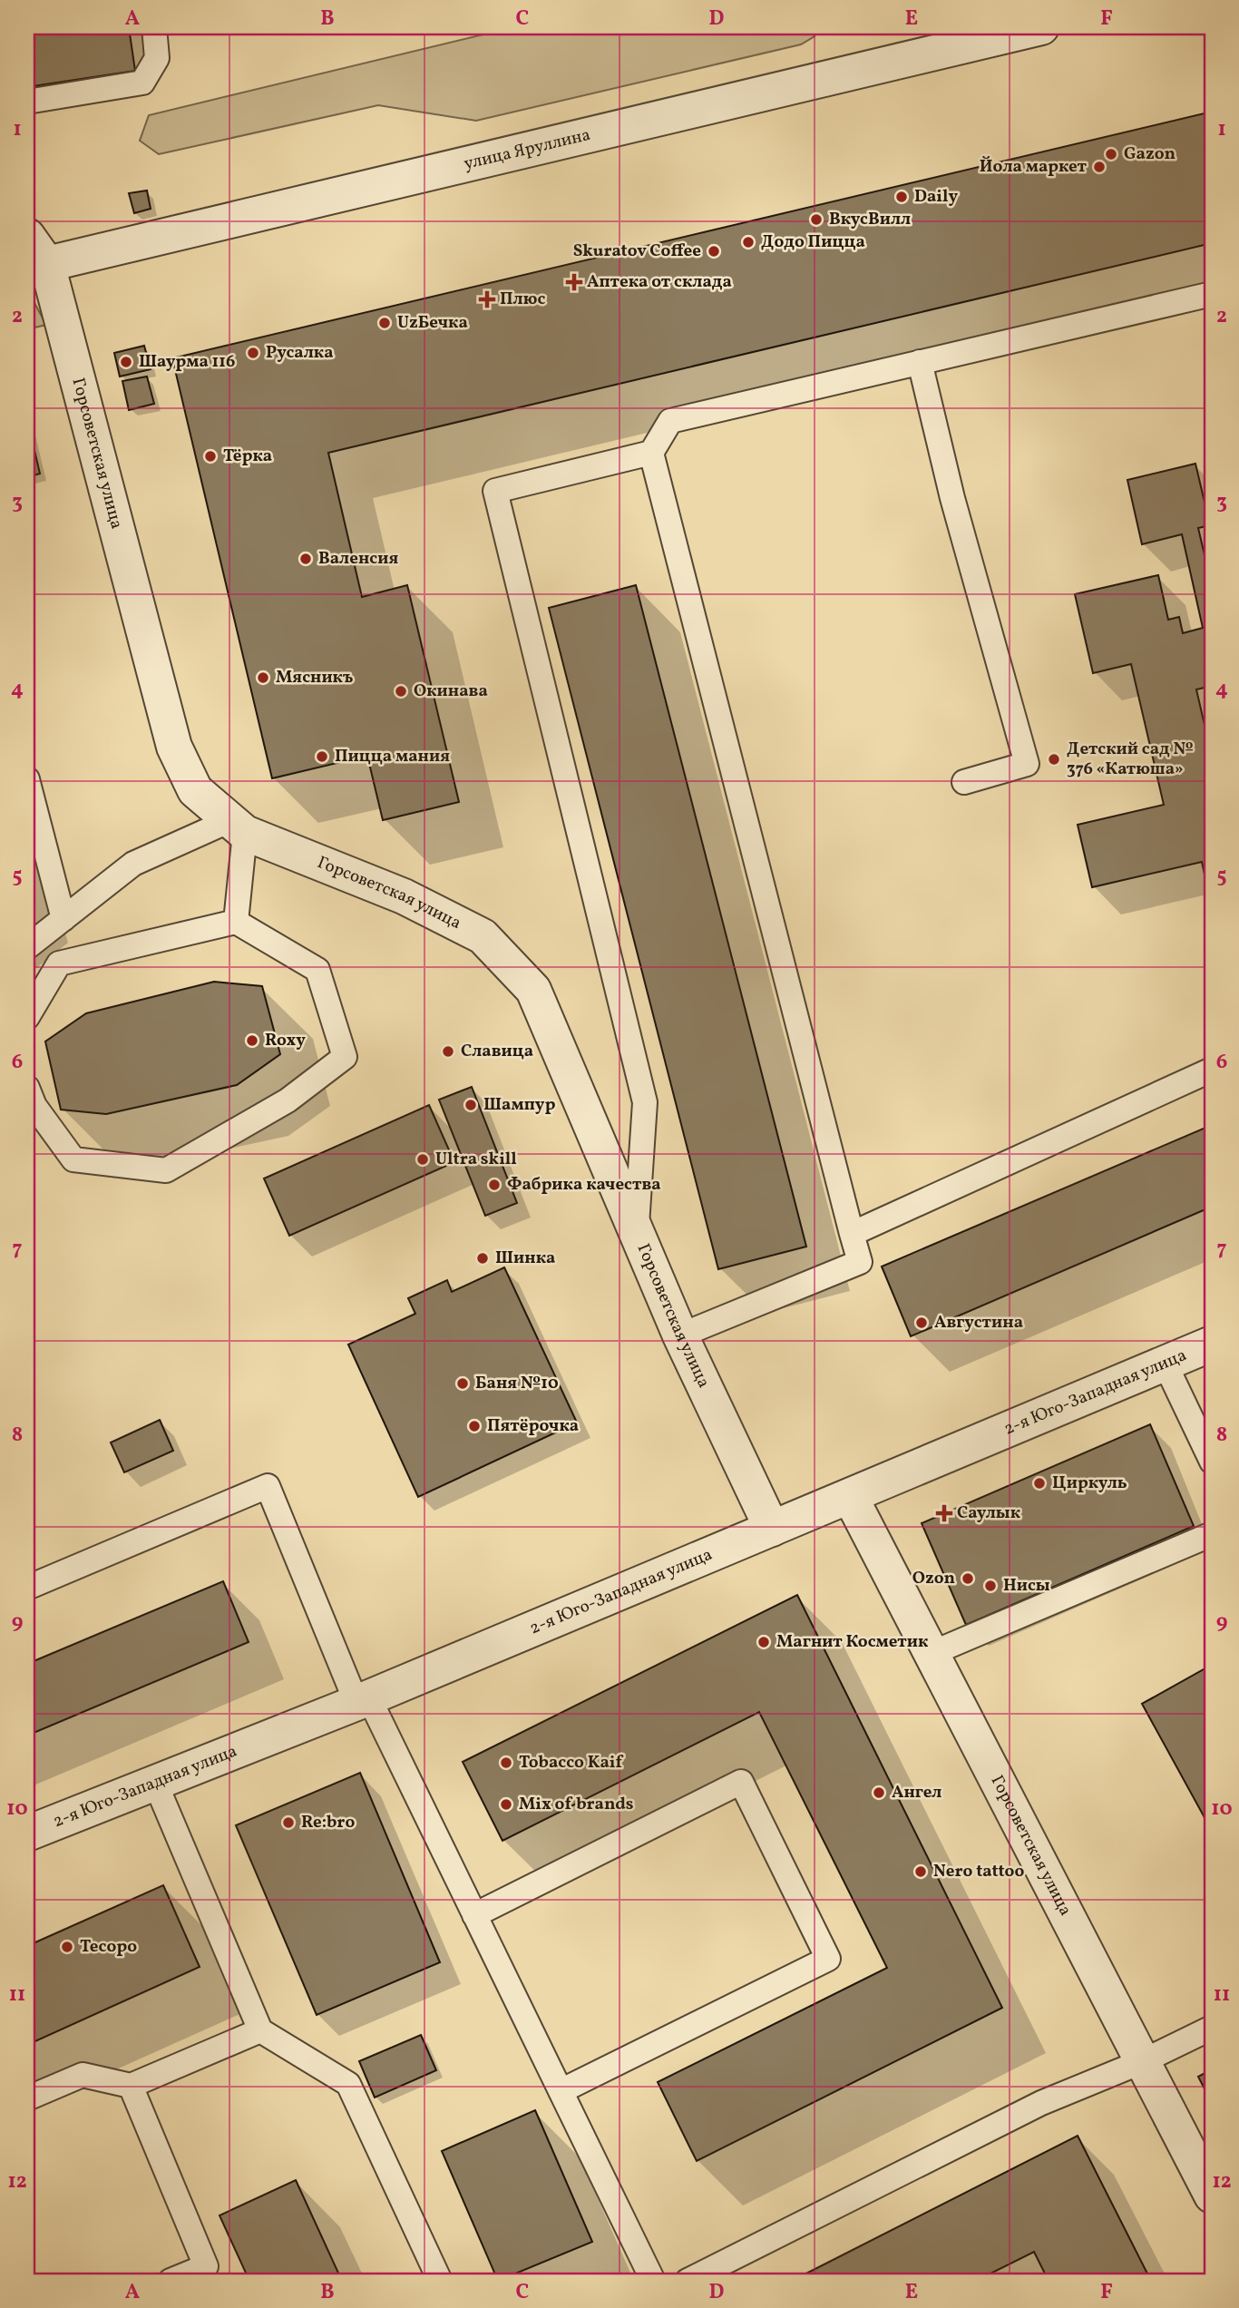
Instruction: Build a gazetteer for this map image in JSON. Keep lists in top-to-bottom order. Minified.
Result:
{"streets":{"street":["улица Яруллина","Горсоветская улица","2-я Юго-Западная улица"]},"crossings":[["улица Яруллина","Горсоветская улица"],["Горсоветская улица","2-я Юго-Западная улица"]],"places":{"other":["Gazon","Йола маркет","Daily","ВкусВилл","Додо Пицца","Skuratov Coffee","UzБечка","Русалка","Шаурма 116","Тёрка","Валенсия","Мясникъ","Окинава","Пицца мания","Детский сад № 376 «Катюша»","Roxy","Славица","Шампур","Ultra skill","Фабрика качества","Шинка","Августина","Баня №10","Пятёрочка","Циркуль","Ozon","Нисы","Магнит Косметик","Tobacco Kaif","Ангел","Mix of brands","Re:bro","Nero tattoo","Тесоро"],"health":["Аптека от склада","Плюс","Саулык"]},"grid":{"columns":["A","B","C","D","E","F"],"rows":["1","2","3","4","5","6","7","8","9","10","11","12"]}}
